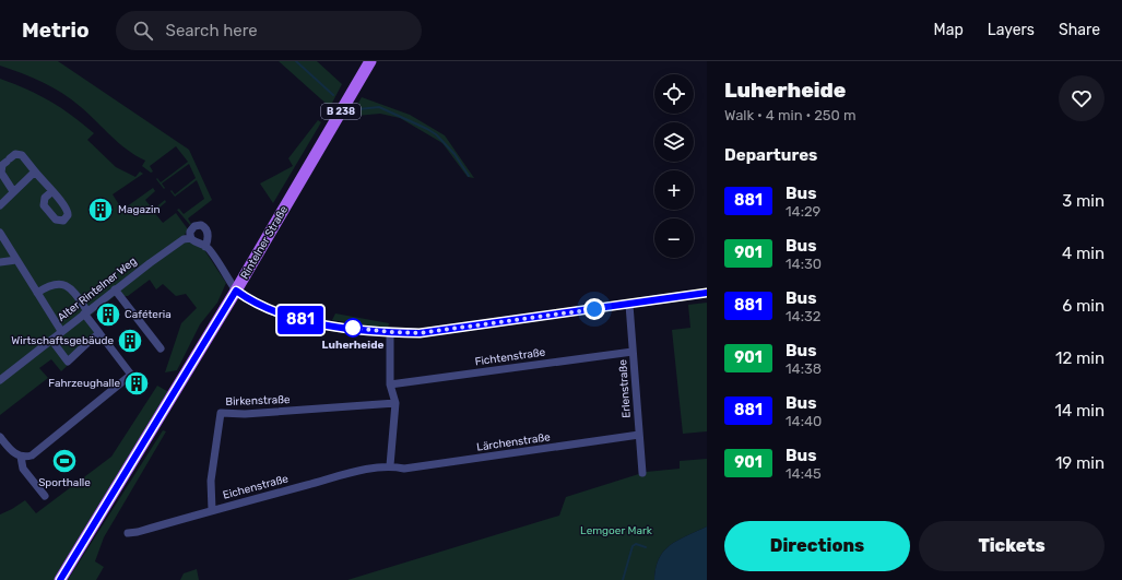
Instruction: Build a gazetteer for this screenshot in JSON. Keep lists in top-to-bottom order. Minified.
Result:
{"streets":{"main road":["B 238","Rintelner Straße"],"street":["Alter Rintelner Weg","Fichtenstraße","Erlenstraße","Birkenstraße","Lärchenstraße","Eichenstraße"]},"crossings":[["Fichtenstraße","Erlenstraße"],["Erlenstraße","Lärchenstraße"],["Birkenstraße","Eichenstraße"],["Lärchenstraße","Eichenstraße"]],"parks":["Lemgoer Mark"],"places":{"building":["Magazin","Caféteria","Wirtschaftsgebäude","Fahrzeughalle"],"other":["Luherheide"],"sports":["Sporthalle"]},"lines":["bus line 881"],"page":{"header":"Metrio","search":"Search here","nav":["Map","Layers","Share"],"on_map":"881","heading":[["Luherheide","Walk · 4 min · 250 m"],"Departures"],"map_buttons":["+","−"],"list":[{"mark":"881","name":"Bus","note":"14:29","value":"3 min"},{"mark":"901","name":"Bus","note":"14:30","value":"4 min"},{"mark":"881","name":"Bus","note":"14:32","value":"6 min"},{"mark":"901","name":"Bus","note":"14:38","value":"12 min"},{"mark":"881","name":"Bus","note":"14:40","value":"14 min"},{"mark":"901","name":"Bus","note":"14:45","value":"19 min"}],"buttons":["Directions","Tickets"]}}
